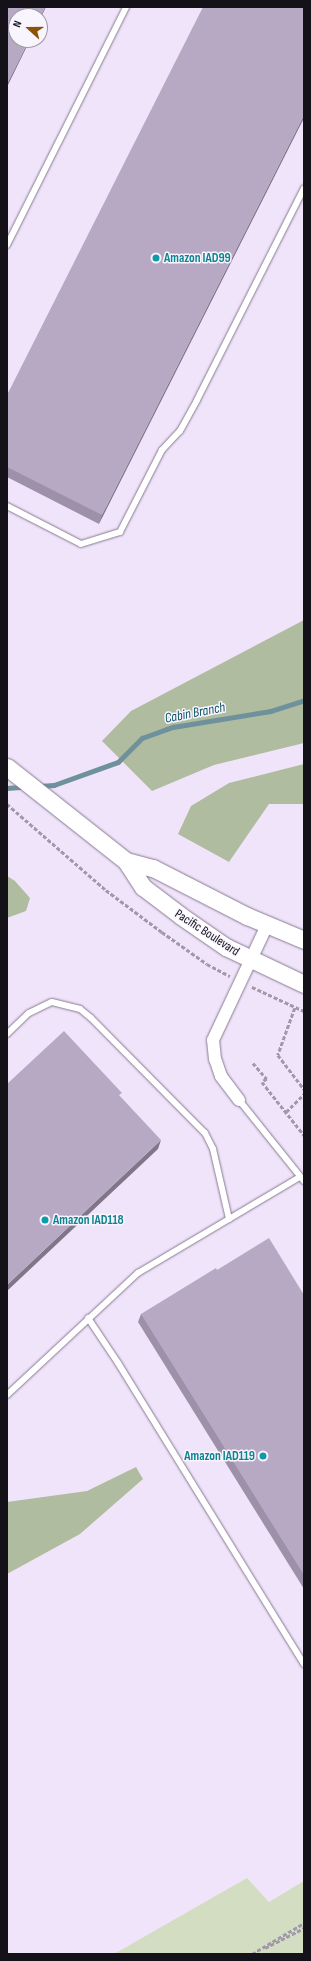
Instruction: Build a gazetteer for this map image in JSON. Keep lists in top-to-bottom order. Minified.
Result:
{"streets":{"main road":["Pacific Boulevard"]},"water":["Cabin Branch"],"places":["Amazon IAD99","Amazon IAD118","Amazon IAD119"],"north":"left"}
